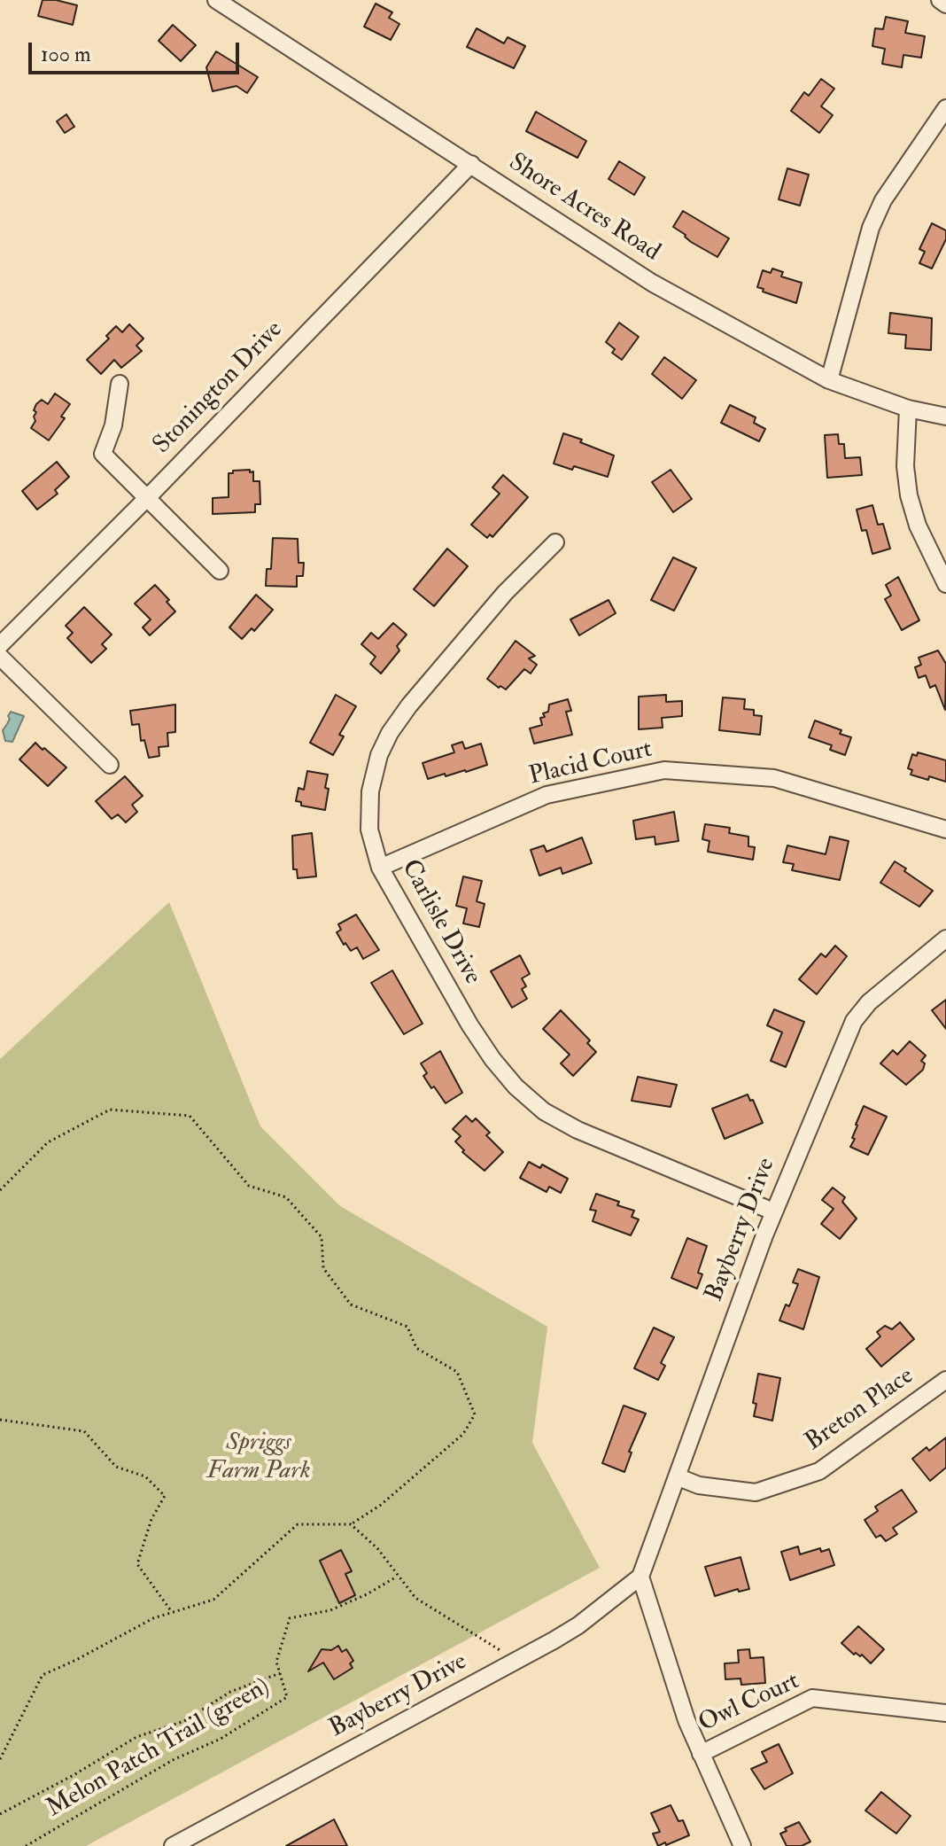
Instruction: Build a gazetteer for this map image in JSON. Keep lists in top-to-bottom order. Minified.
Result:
{"streets":{"street":["Shore Acres Road","Stonington Drive","Placid Court","Carlisle Drive","Bayberry Drive","Breton Place","Owl Court"],"path":["Melon Patch Trail (green)"]},"crossings":[["Shore Acres Road","Stonington Drive"],["Placid Court","Carlisle Drive"],["Carlisle Drive","Bayberry Drive"],["Bayberry Drive","Breton Place"]],"parks":["Spriggs Farm Park"],"scale_bar":"100 m"}
